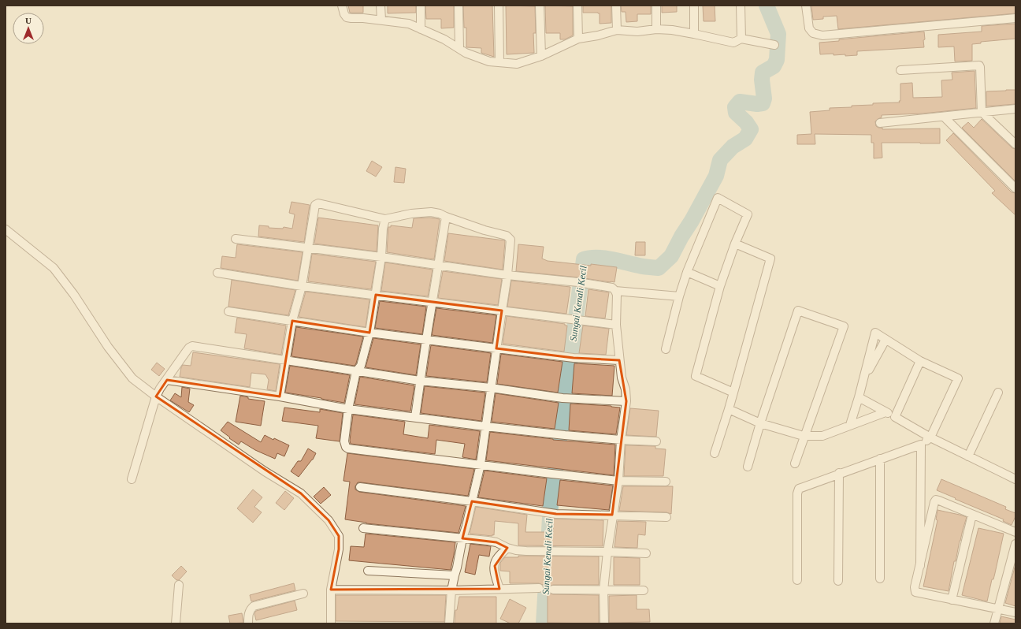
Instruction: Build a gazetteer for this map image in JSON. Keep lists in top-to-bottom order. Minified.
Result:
{"water":["Sungai Kenali Kecil"],"north":"top"}
